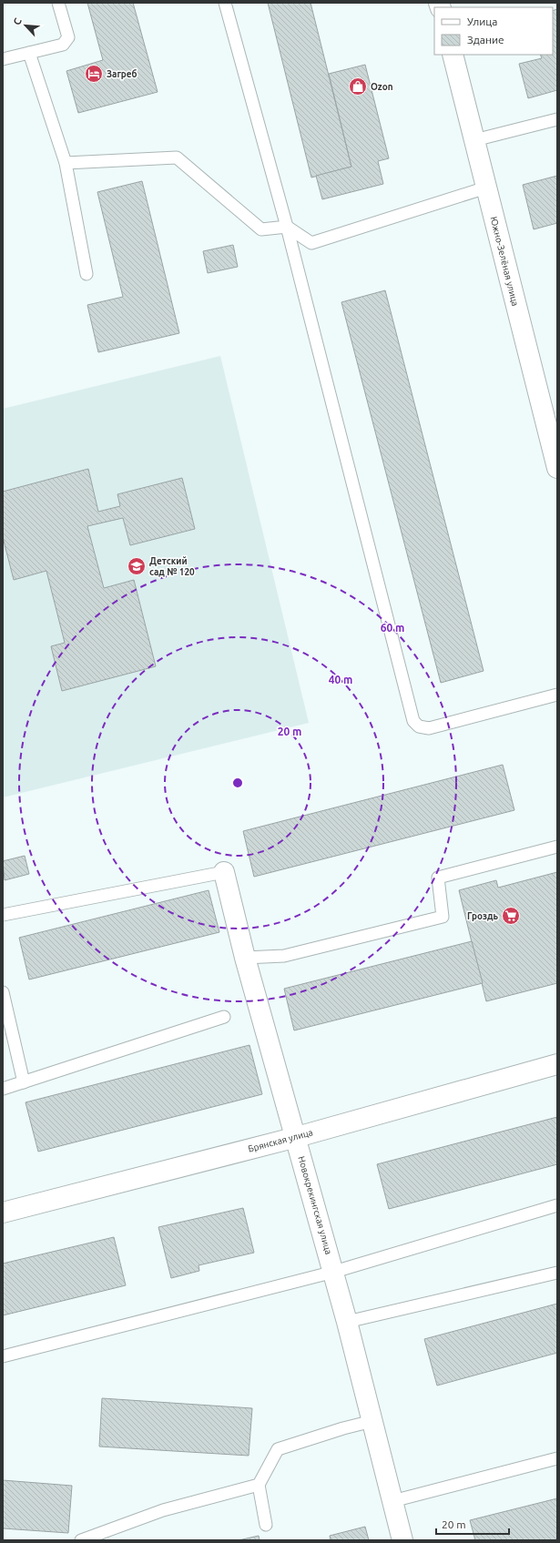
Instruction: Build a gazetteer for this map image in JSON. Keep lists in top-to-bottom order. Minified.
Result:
{"streets":{"street":["Южно-Зелёная улица","Брянская улица","Новокрекингская улица"]},"crossings":[["Брянская улица","Новокрекингская улица"]],"places":{"hotel":["Загреб"],"shop":["Ozon"],"school or university":["Детский сад № 120"],"supermarket":["Гроздь"]},"legend":["Улица","Здание"],"scale_bar":"20 m","north":"top left","rings":["60 m","40 m","20 m"]}
